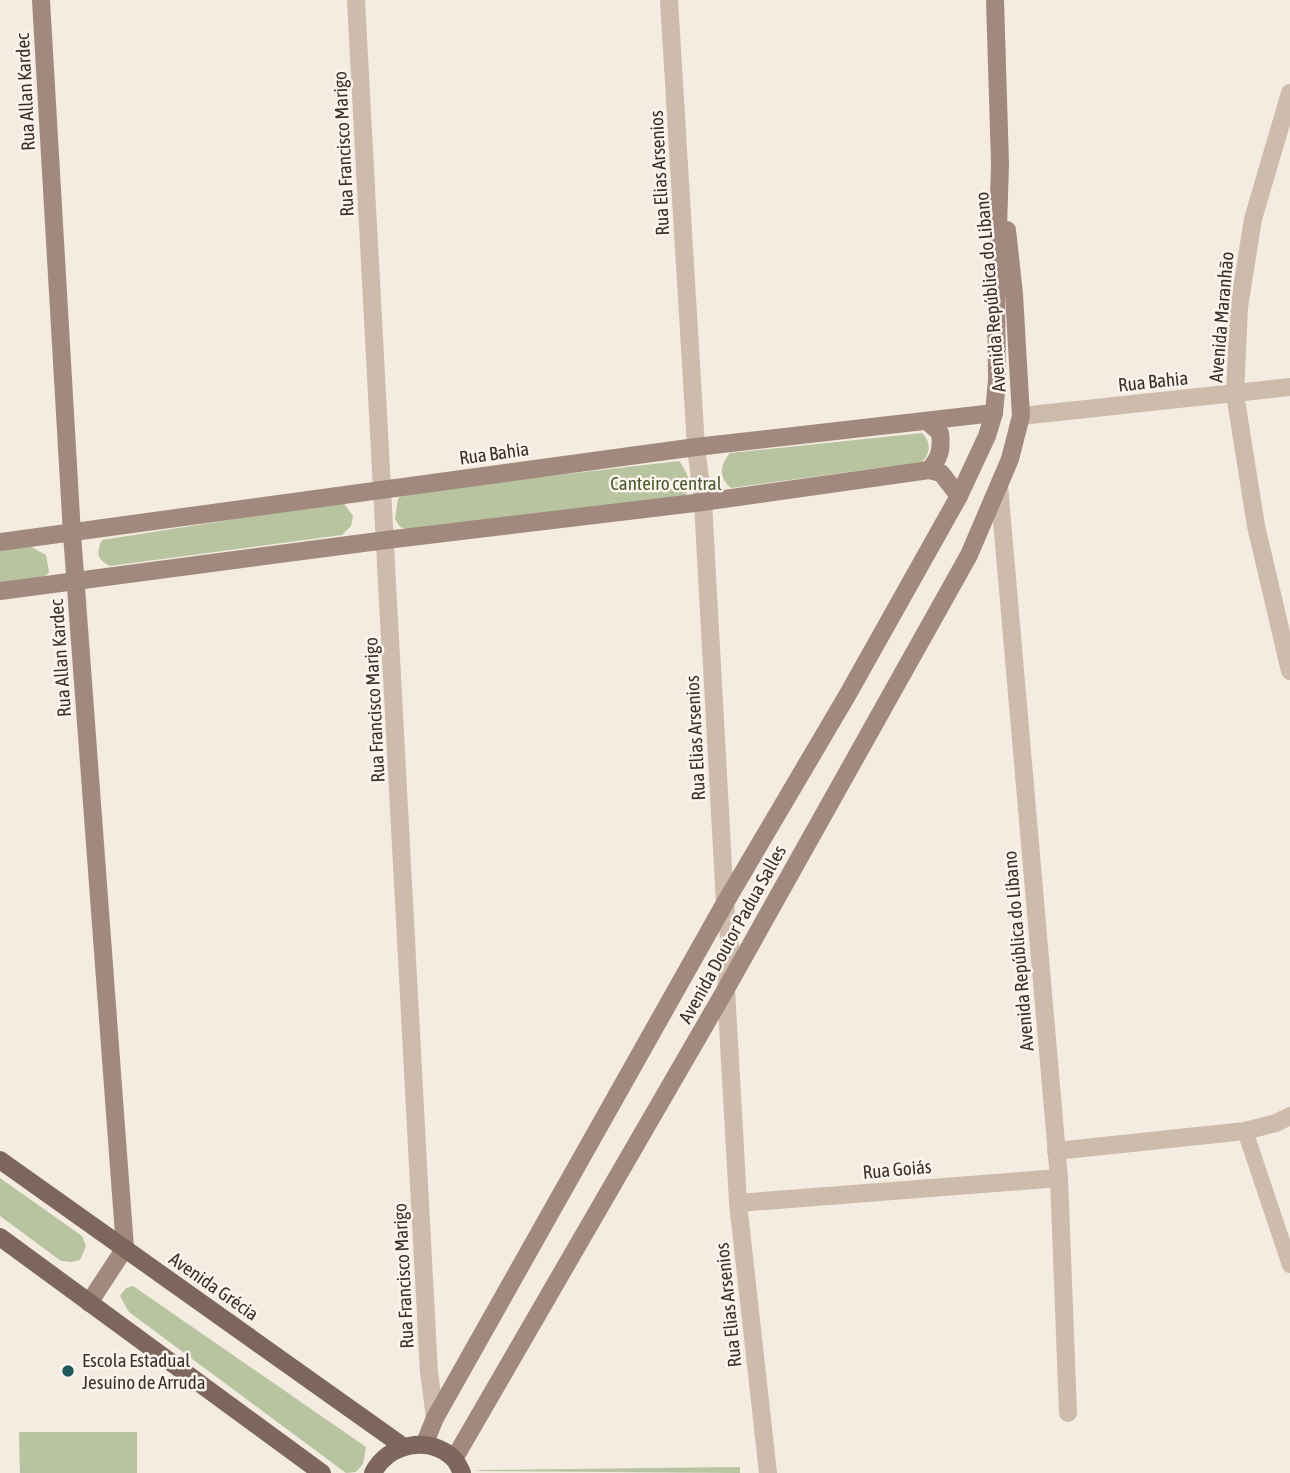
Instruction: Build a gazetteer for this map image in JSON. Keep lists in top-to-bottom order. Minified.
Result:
{"streets":{"main road":["Avenida Grécia"],"street":["Rua Allan Kardec","Rua Francisco Marigo","Rua Elias Arsenios","Avenida República do Libano","Avenida Maranhão","Rua Bahia","Avenida Doutor Padua Salles","Avenida República do Líbano","Rua Goiás"]},"crossings":[["Rua Allan Kardec","Rua Bahia"],["Rua Allan Kardec","Avenida Grécia"],["Rua Francisco Marigo","Rua Bahia"],["Rua Francisco Marigo","Avenida Doutor Padua Salles"],["Rua Elias Arsenios","Rua Bahia"],["Rua Elias Arsenios","Avenida Doutor Padua Salles"],["Rua Elias Arsenios","Rua Goiás"],["Avenida República do Libano","Rua Bahia"],["Avenida República do Libano","Avenida Doutor Padua Salles"],["Avenida Maranhão","Rua Bahia"],["Rua Bahia","Avenida Doutor Padua Salles"],["Avenida Doutor Padua Salles","Avenida República do Líbano"],["Avenida República do Líbano","Rua Goiás"]],"parks":["Canteiro central"],"places":["Escola Estadual Jesuíno de Arruda"]}
